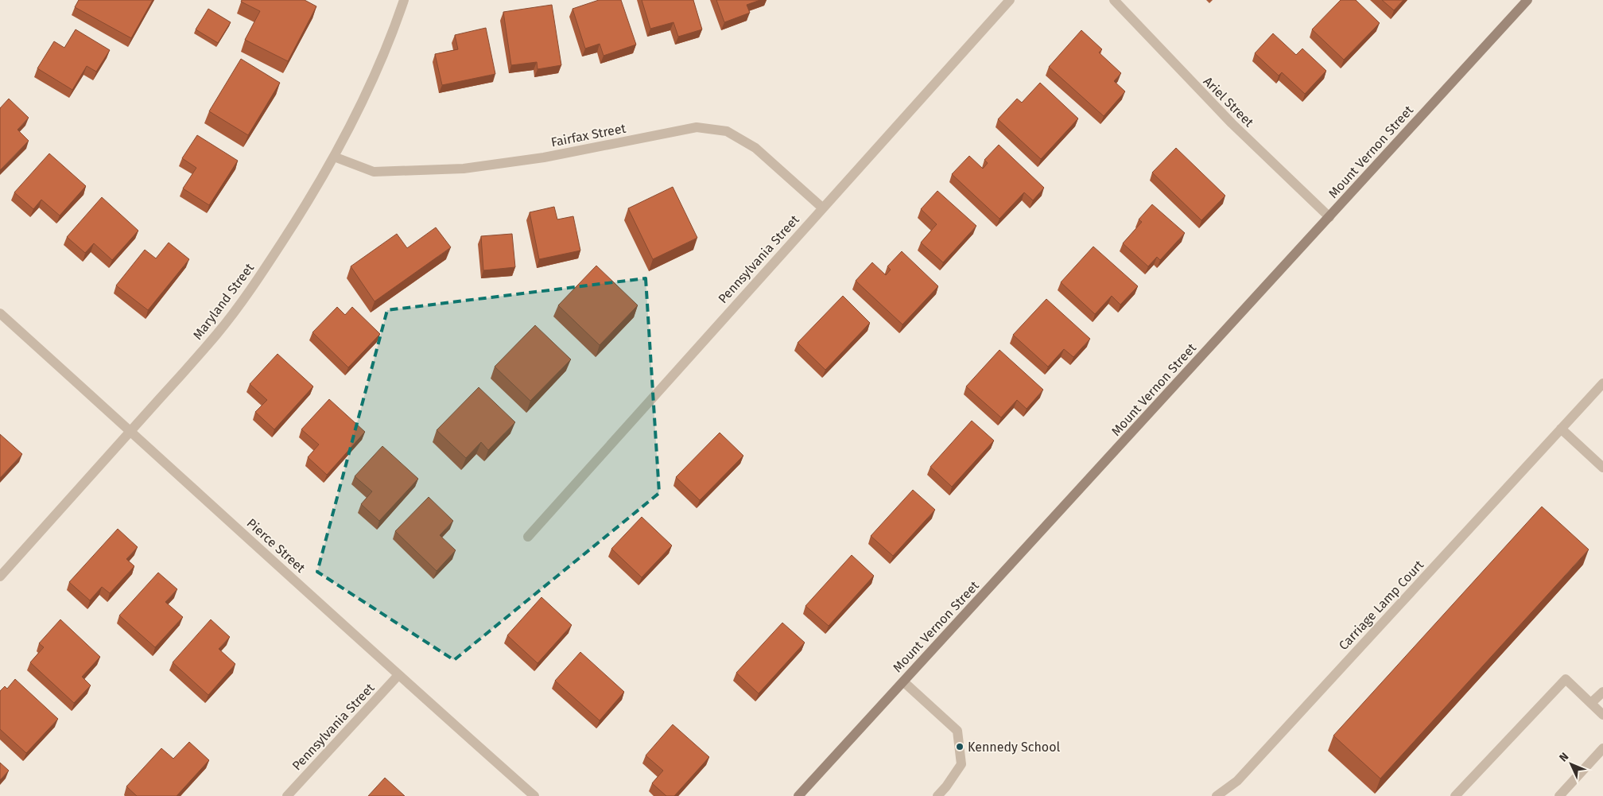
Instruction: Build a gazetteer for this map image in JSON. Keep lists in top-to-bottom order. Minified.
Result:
{"streets":{"street":["Ariel Street","Fairfax Street","Mount Vernon Street","Pennsylvania Street","Maryland Street","Pierce Street","Carriage Lamp Court"]},"crossings":[["Ariel Street","Mount Vernon Street"],["Fairfax Street","Pennsylvania Street"],["Fairfax Street","Maryland Street"],["Pennsylvania Street","Pierce Street"],["Maryland Street","Pierce Street"]],"places":["Kennedy School"],"north":"top left"}
